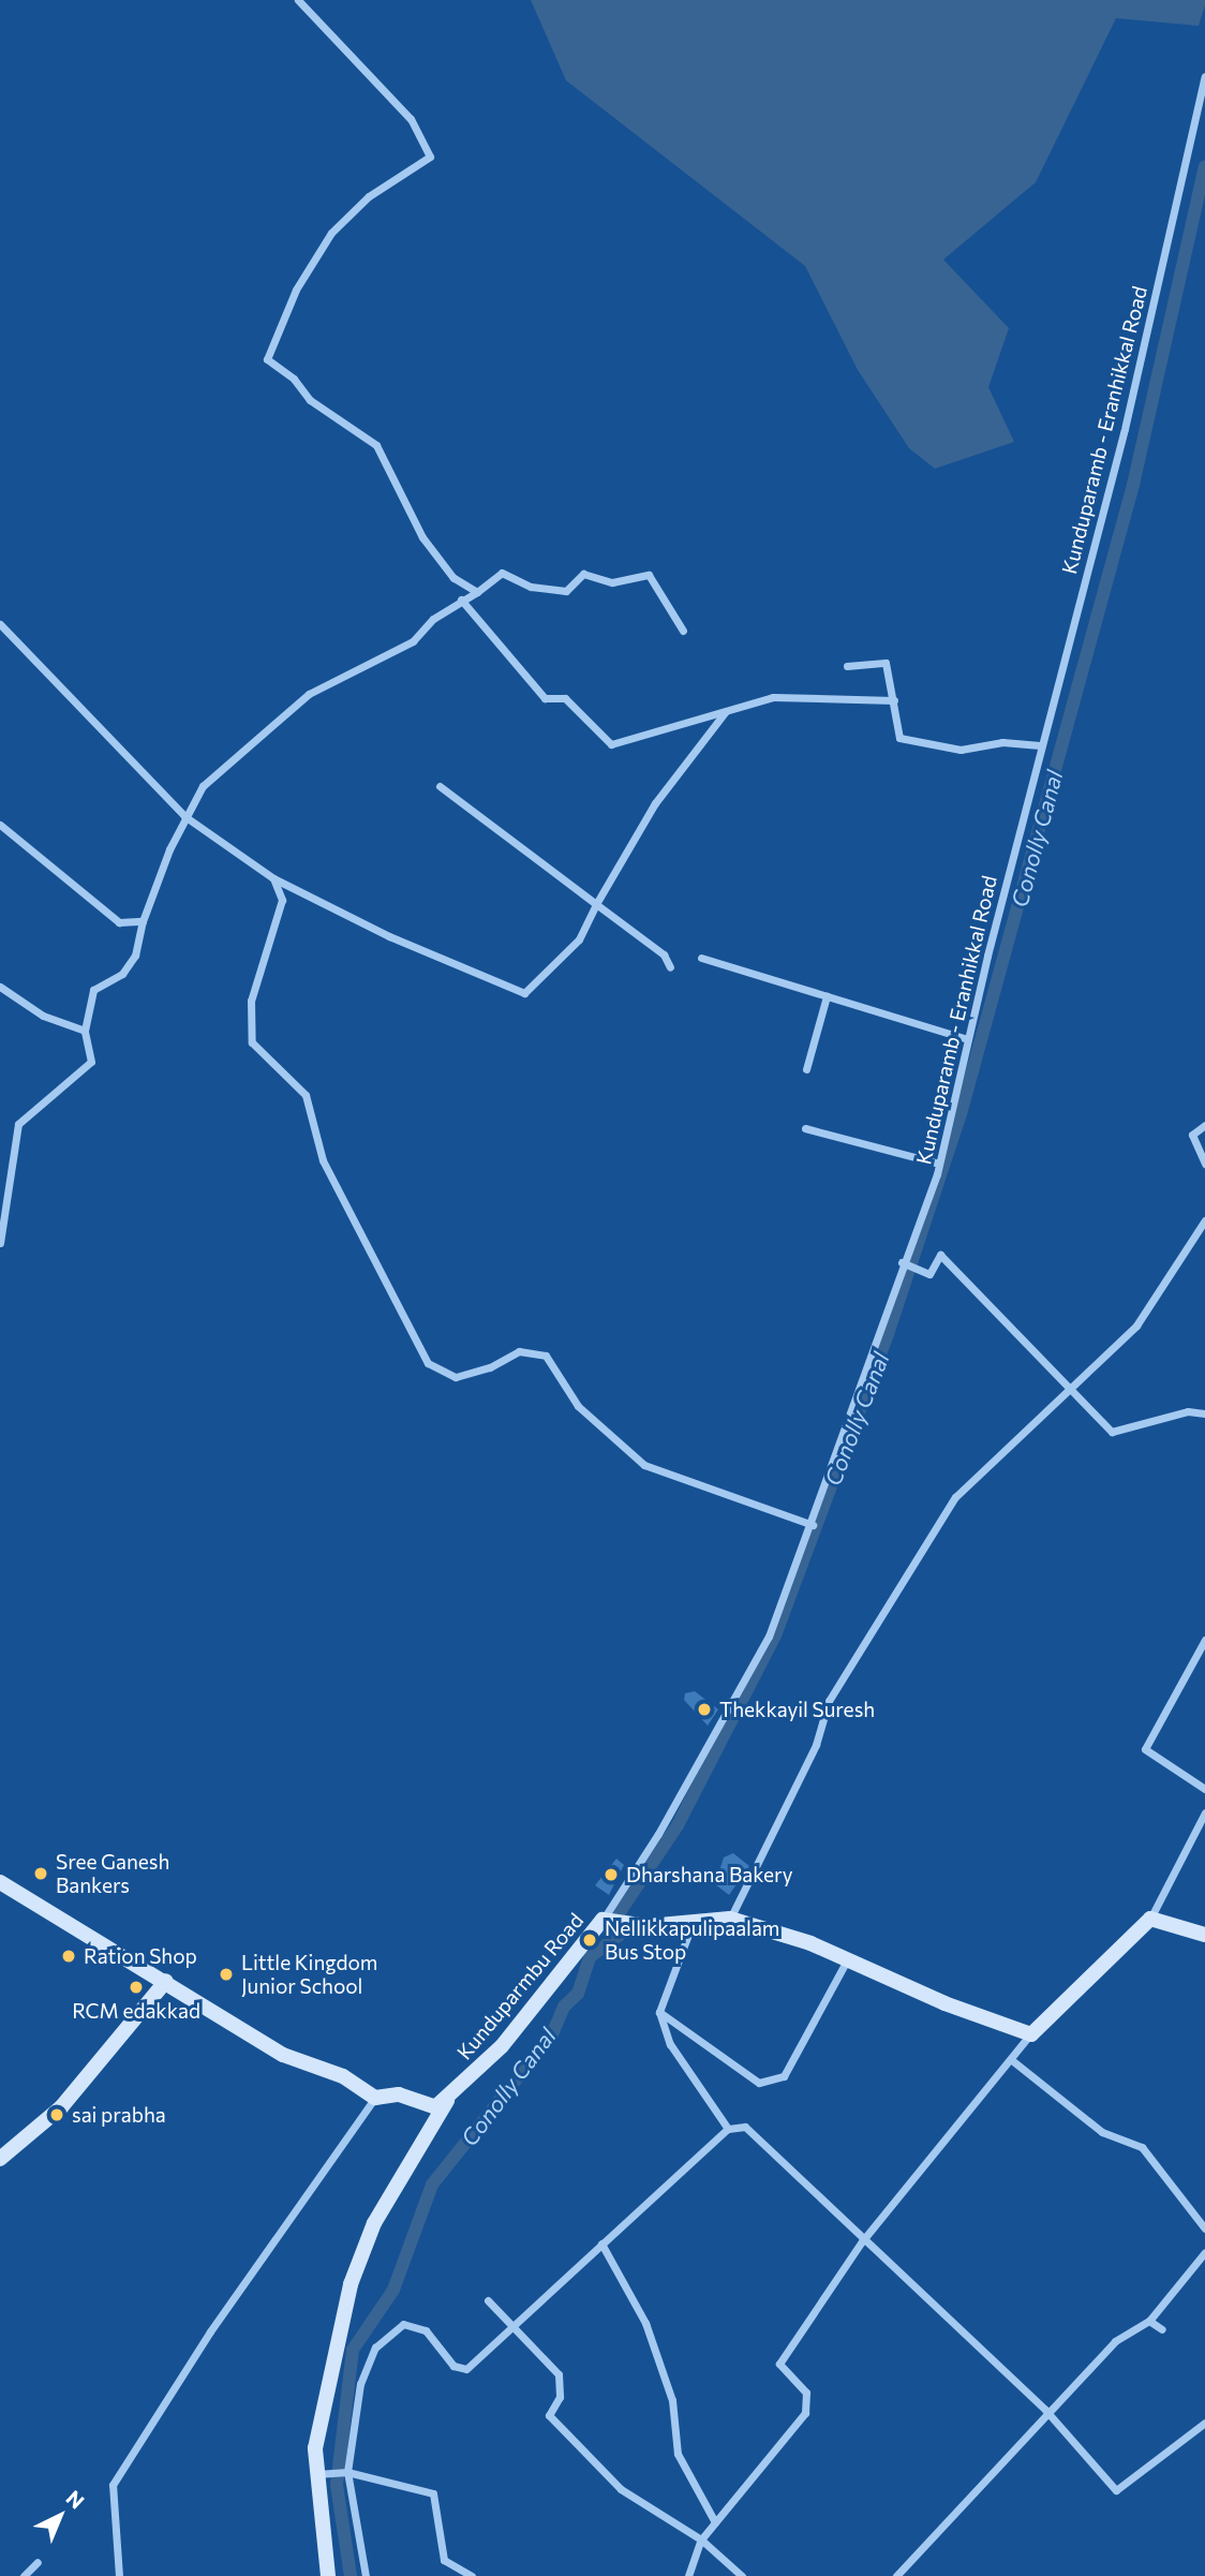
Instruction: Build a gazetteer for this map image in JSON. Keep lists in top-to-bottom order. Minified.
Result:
{"streets":{"main road":["Kunduparmbu Road"],"street":["Kunduparamb - Eranhikkal Road"]},"crossings":[["Kunduparamb - Eranhikkal Road","Kunduparmbu Road"]],"water":["Conolly Canal"],"places":["Thekkayil Suresh","Sree Ganesh Bankers","Dharshana Bakery","Nellikkapulipaalam Bus Stop","Ration Shop","Little Kingdom Junior School","RCM edakkad","sai prabha"],"north":"top right"}
